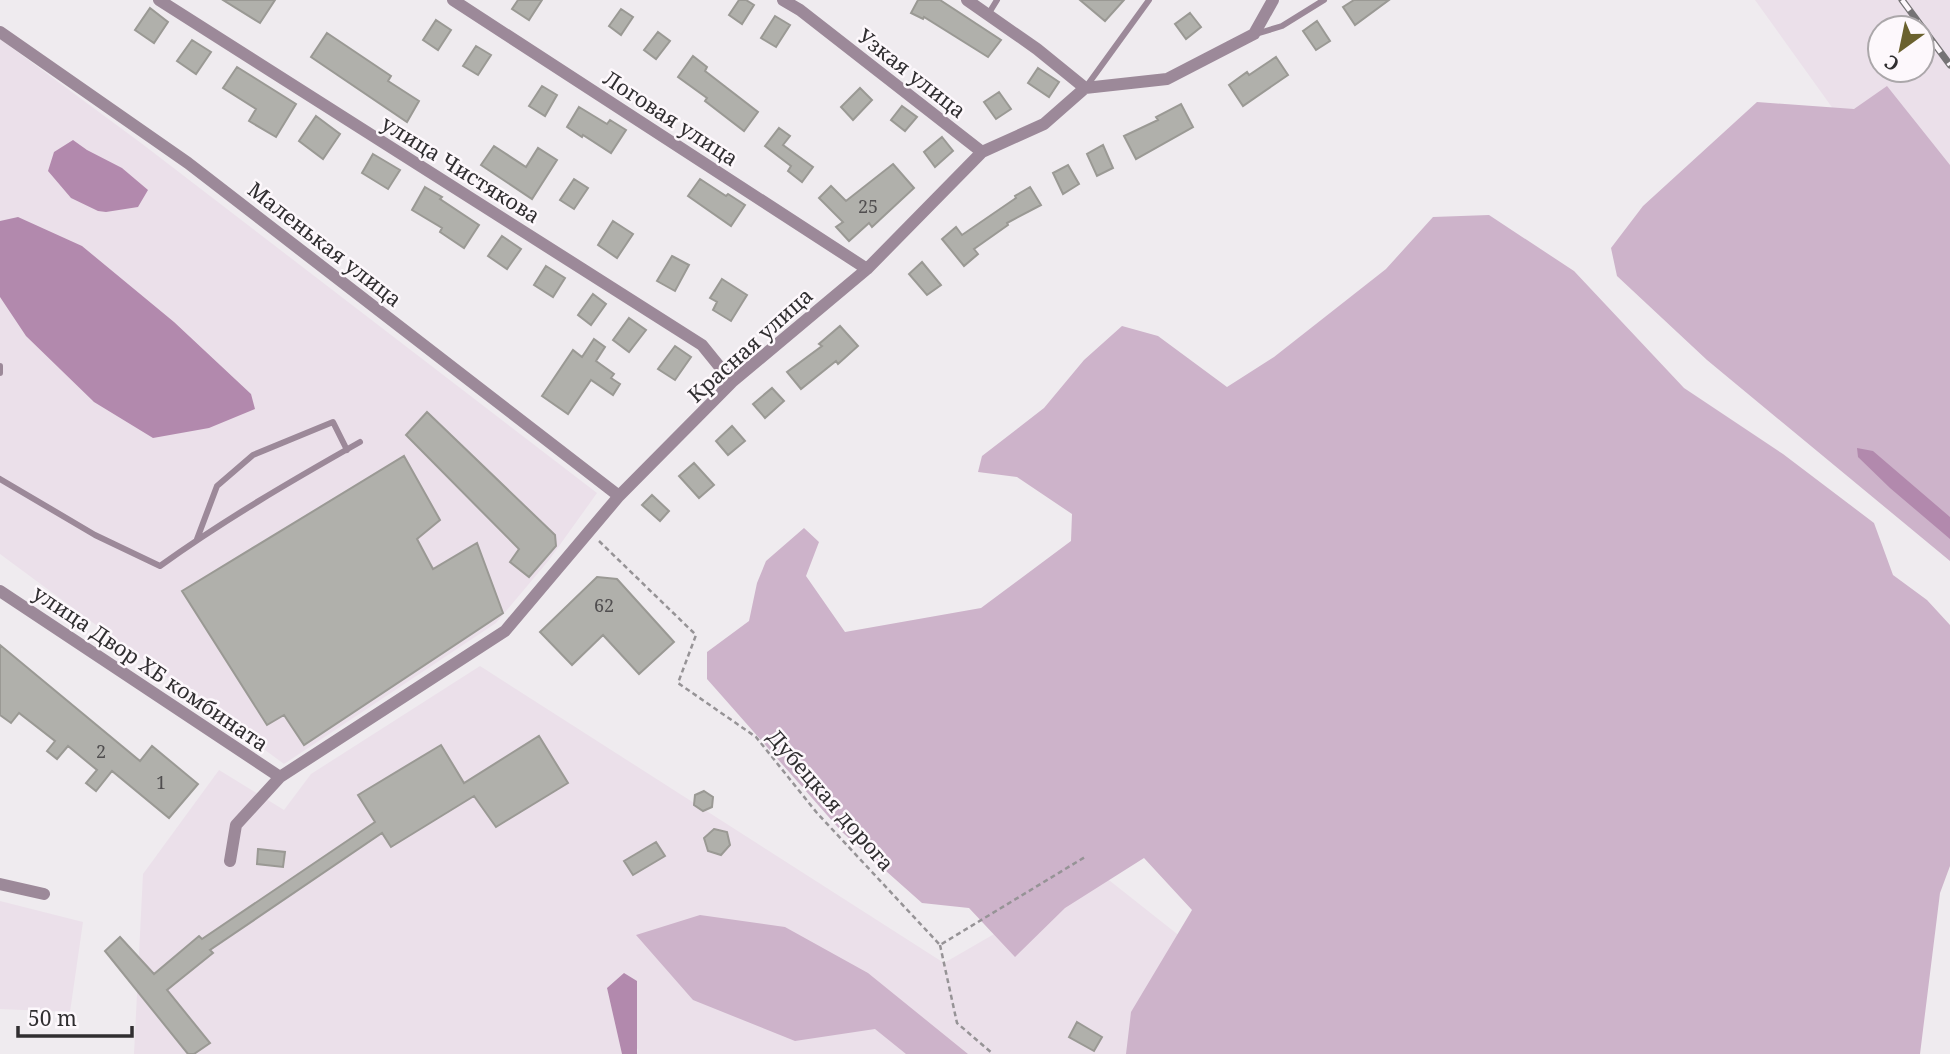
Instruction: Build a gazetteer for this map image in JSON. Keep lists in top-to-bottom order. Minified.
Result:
{"streets":{"street":["Узкая улица","Логовая улица","улица Чистякова","Маленькая улица","Красная улица","улица Двор ХБ комбината"],"path":["Дубецкая дорога"]},"crossings":[["Узкая улица","Красная улица"],["Логовая улица","Красная улица"],["улица Чистякова","Красная улица"],["Маленькая улица","Красная улица"],["Красная улица","улица Двор ХБ комбината"],["Красная улица","Дубецкая дорога"]],"house_numbers":["25","62","2","1"],"scale_bar":"50 m","north":"bottom left"}
